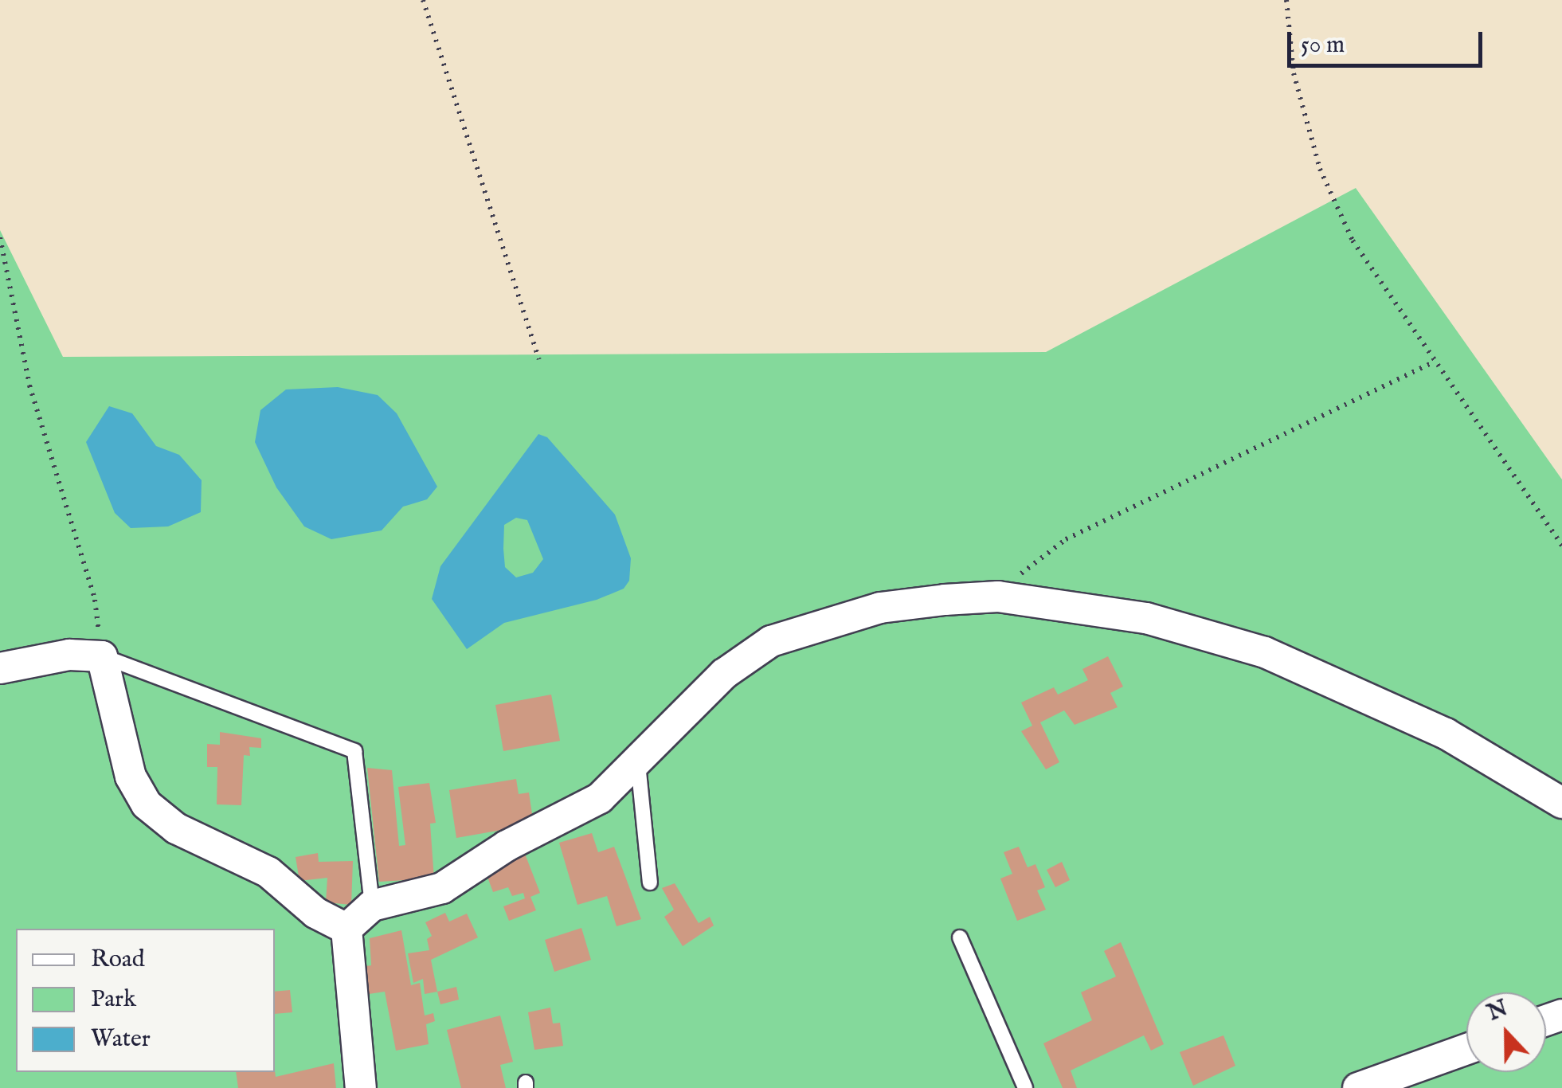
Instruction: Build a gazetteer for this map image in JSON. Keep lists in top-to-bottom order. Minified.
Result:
{"legend":["Road","Park","Water"],"scale_bar":"50 m","north":"top"}
